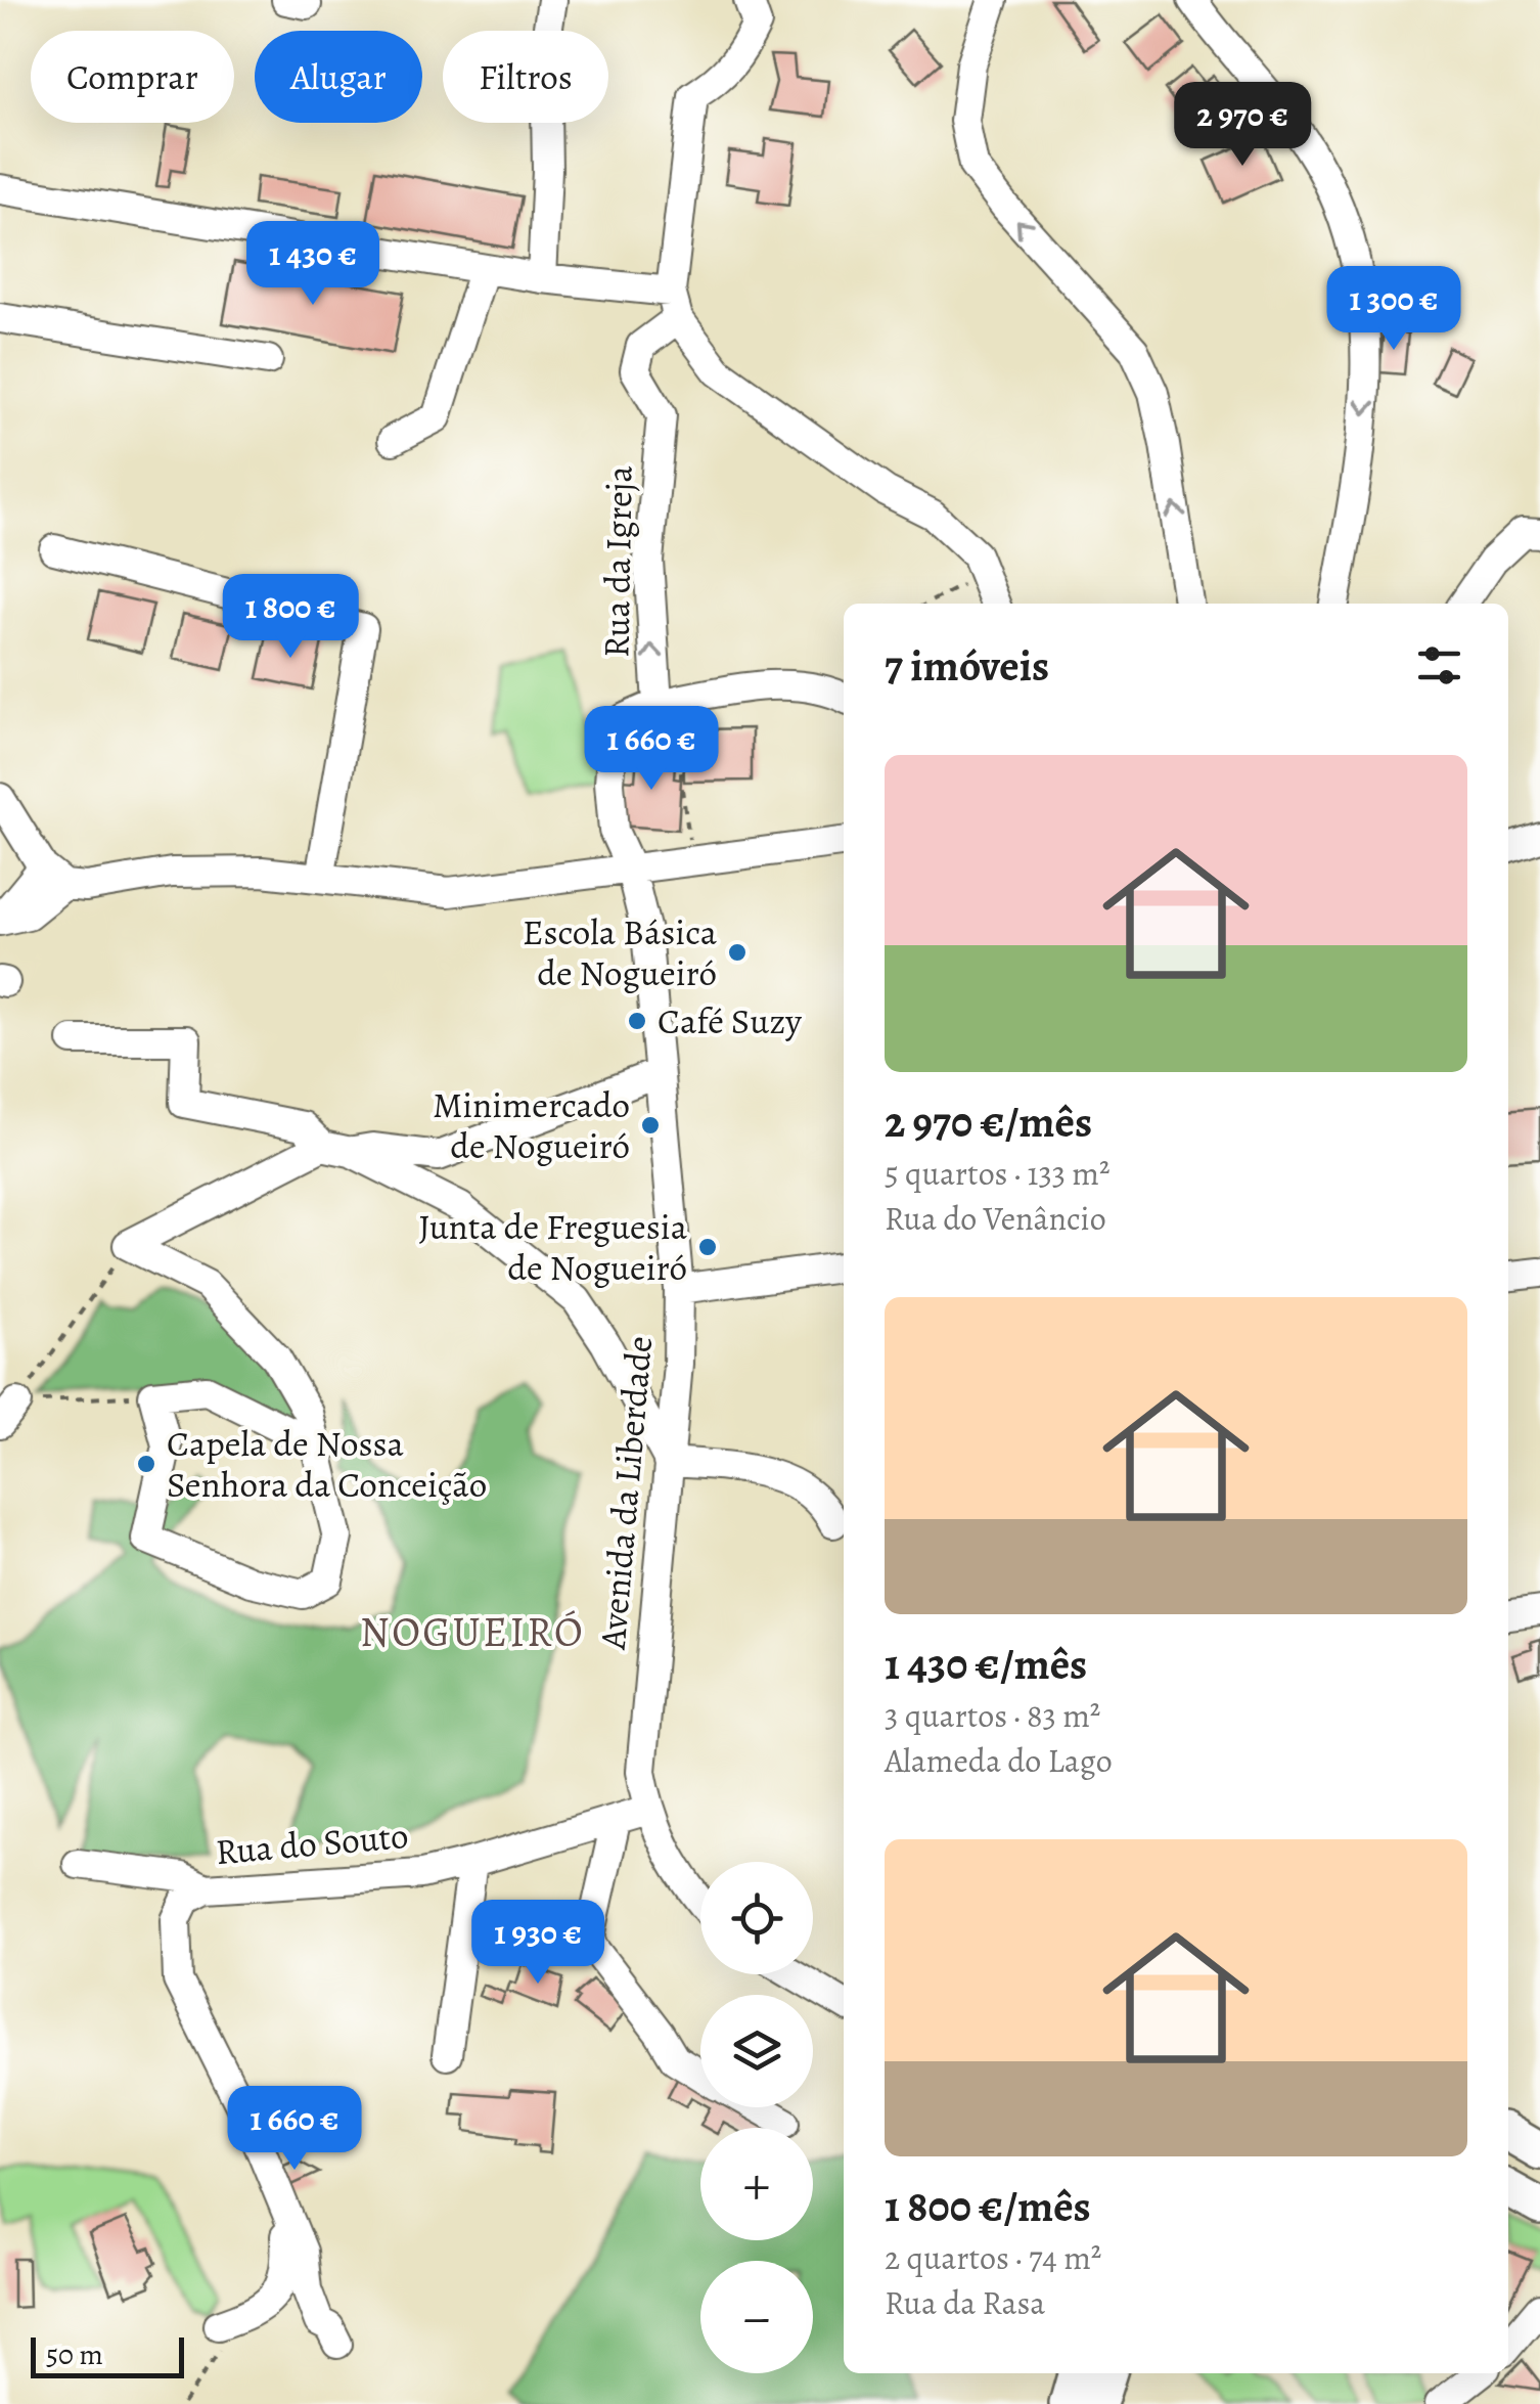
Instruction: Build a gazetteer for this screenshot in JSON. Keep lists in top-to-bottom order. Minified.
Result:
{"streets":{"street":["Rua da Igreja","Avenida da Liberdade","Rua do Souto"]},"crossings":[["Rua da Igreja","Avenida da Liberdade"],["Avenida da Liberdade","Rua do Souto"]],"one_way":["Rua da Igreja"],"districts":["NOGUEIRÓ"],"places":["Escola Básica de Nogueiró","Café Suzy","Minimercado de Nogueiró","Junta de Freguesia de Nogueiró","Capela de Nossa Senhora da Conceição"],"scale_bar":"50 m","page":{"chip":["Comprar","Alugar","Filtros"],"price":["2 970 €","1 430 €","1 300 €","1 800 €","1 660 €","1 930 €","1 660 €"],"heading":"7 imóveis","list":[{"name":"2 970 €/mês","note":"5 quartos · 133 m² · Rua do Venâncio"},{"name":"1 430 €/mês","note":"3 quartos · 83 m² · Alameda do Lago"},{"name":"1 800 €/mês","note":"2 quartos · 74 m² · Rua da Rasa"}],"map_buttons":["+","−"],"scale":"50 m"}}
